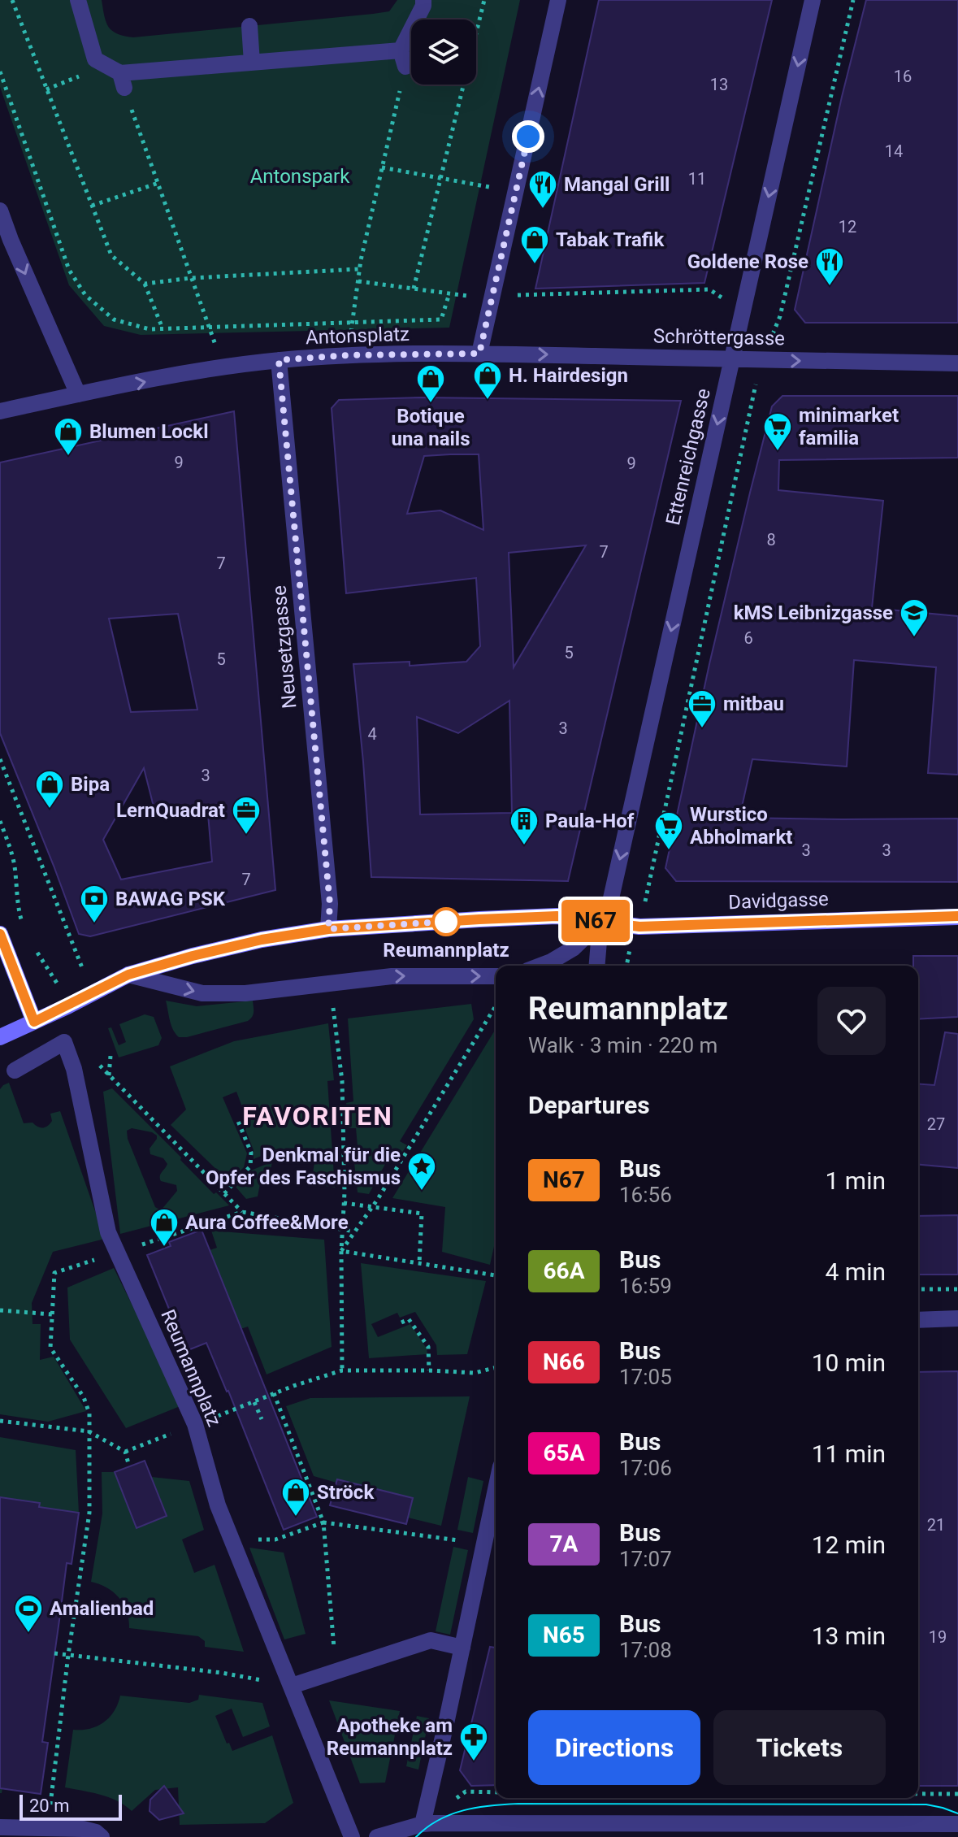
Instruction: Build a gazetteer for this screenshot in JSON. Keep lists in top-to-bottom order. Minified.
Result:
{"streets":{"street":["Antonsplatz","Schröttergasse","Ettenreichgasse","Neusetzgasse","Davidgasse","Reumannplatz"]},"crossings":[["Antonsplatz","Schröttergasse"],["Antonsplatz","Neusetzgasse"],["Schröttergasse","Ettenreichgasse"],["Ettenreichgasse","Davidgasse"]],"one_way":["Antonsplatz","Schröttergasse","Ettenreichgasse"],"districts":["FAVORITEN"],"parks":["Antonspark"],"places":{"restaurant":["Mangal Grill","Goldene Rose"],"shop":["Tabak Trafik","H. Hairdesign","Botique una nails","Blumen Lockl","Bipa","Aura Coffee&More","Ströck"],"supermarket":["minimarket familia","Wurstico Abholmarkt"],"school or university":["kMS Leibnizgasse"],"office":["mitbau","LernQuadrat"],"building":["Paula-Hof"],"other":["Reumannplatz"],"bank":["BAWAG PSK"],"place":["Denkmal für die Opfer des Faschismus"],"sports":["Amalienbad"],"pharmacy":["Apotheke am Reumannplatz"]},"lines":["bus line N67"],"house_numbers":["16","13","14","11","12","9","9","8","7","7","6","5","5","3","4","3","3","3","7","27","21","19"],"scale_bar":"20 m","page":{"on_map":"N67","heading":[["Reumannplatz","Walk · 3 min · 220 m"],"Departures"],"list":[{"mark":"N67","name":"Bus","note":"16:56","value":"1 min"},{"mark":"66A","name":"Bus","note":"16:59","value":"4 min"},{"mark":"N66","name":"Bus","note":"17:05","value":"10 min"},{"mark":"65A","name":"Bus","note":"17:06","value":"11 min"},{"mark":"7A","name":"Bus","note":"17:07","value":"12 min"},{"mark":"N65","name":"Bus","note":"17:08","value":"13 min"}],"buttons":["Directions","Tickets"],"scale":"20 m"}}
